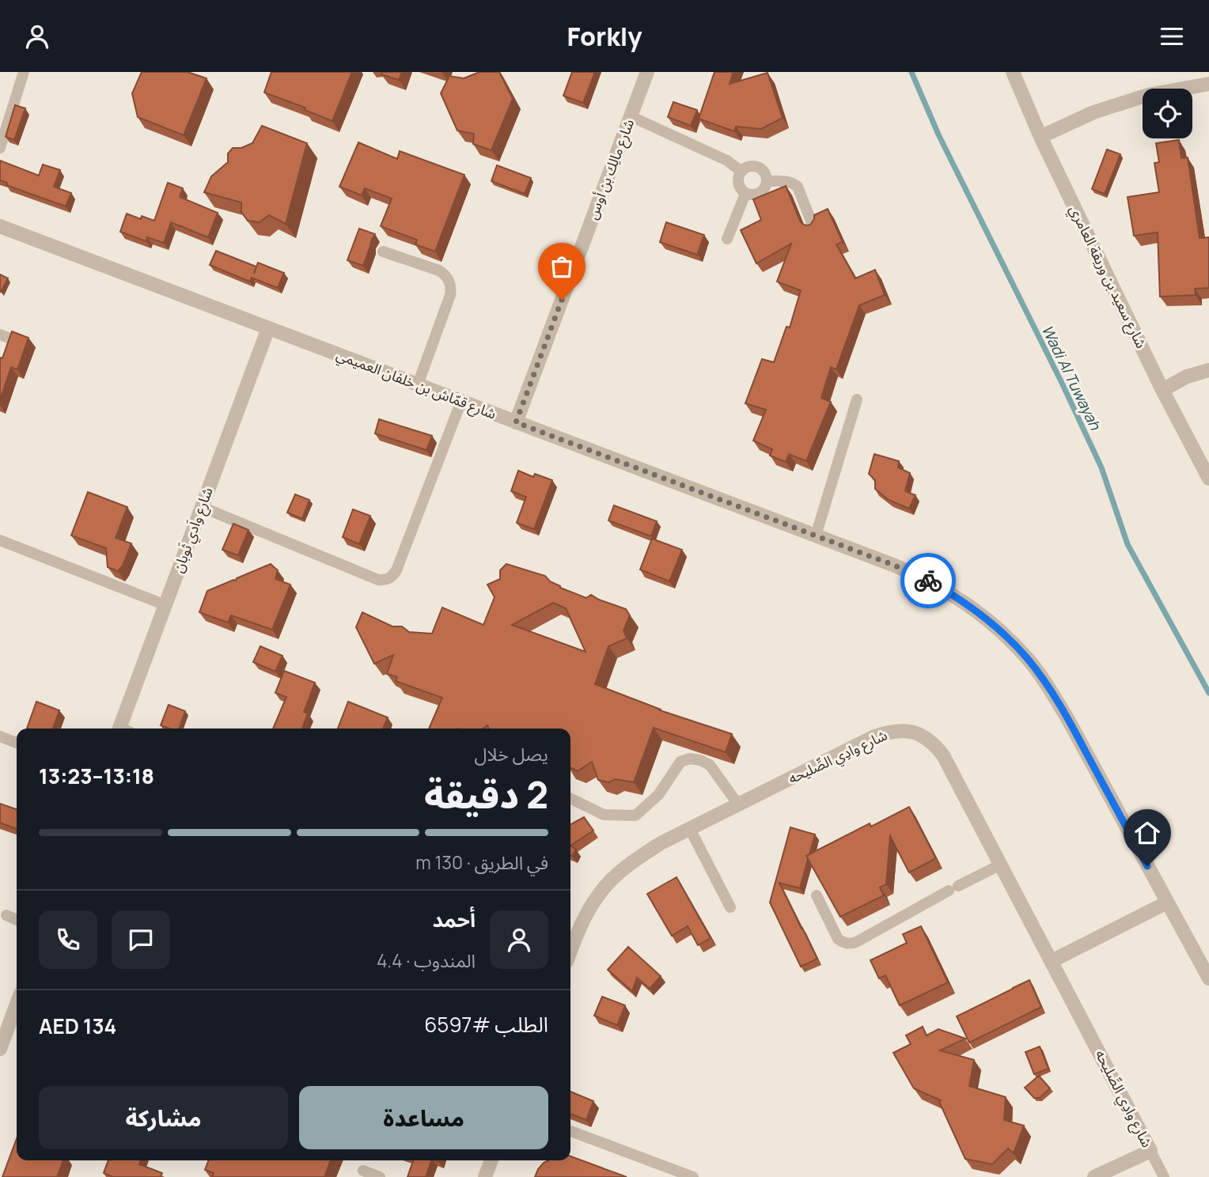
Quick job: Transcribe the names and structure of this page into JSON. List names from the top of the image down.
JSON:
{
  "streets": {
    "street": [
      "شارع مالِك بن أوس",
      "شارع سعيد بن وريقة العامري",
      "شارع قمّاش بن خلفان العميمي",
      "شارع واَدي ثَوبان",
      "شارع وادِي الصِّليحه"
    ]
  },
  "crossings": [
    ["شارع مالِك بن أوس", "شارع قمّاش بن خلفان العميمي"],
    ["شارع قمّاش بن خلفان العميمي", "شارع واَدي ثَوبان"]
  ],
  "water": ["Wadi Al Tuwayah"],
  "page": {
    "header": "Forkly",
    "heading": ["2 دقيقة", "يصل خلال", "13:18–13:23"],
    "panel": [
      "أحمد",
      "المندوب · 4.4",
      "الطلب #6597",
      "AED 134"
    ],
    "bar": "في الطريق · 130 m",
    "buttons": ["مساعدة", "مشاركة"]
  }
}
